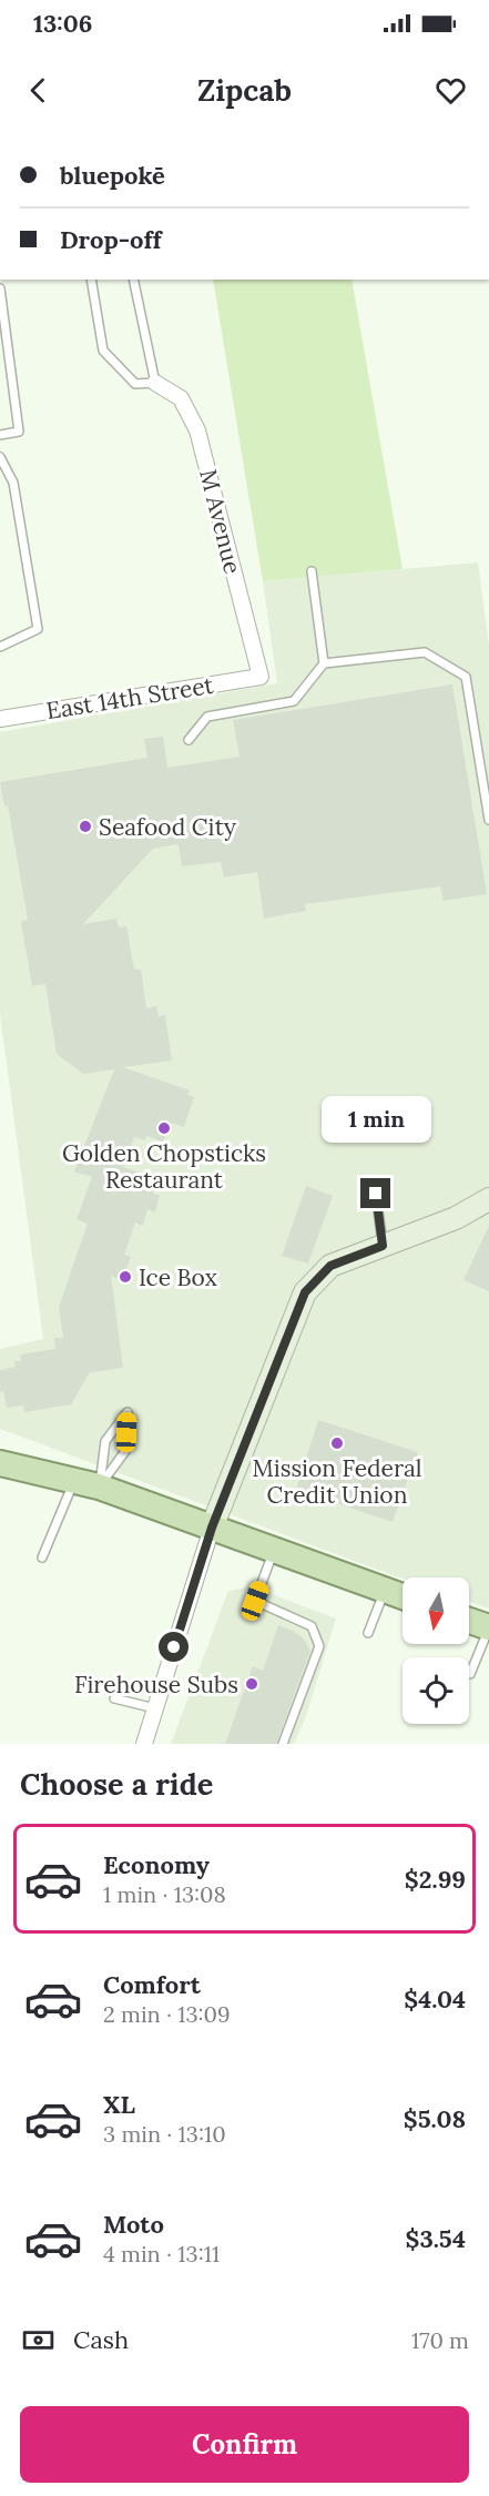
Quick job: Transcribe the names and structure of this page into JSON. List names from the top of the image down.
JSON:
{
  "streets": {
    "street": ["M Avenue", "East 14th Street"]
  },
  "crossings": [
    ["M Avenue", "East 14th Street"]
  ],
  "places": [
    "Seafood City",
    "Golden Chopsticks Restaurant",
    "Ice Box",
    "Mission Federal Credit Union",
    "Firehouse Subs"
  ],
  "north": "bottom",
  "page": {
    "status": "13:06",
    "header": "Zipcab",
    "banner": ["bluepokē", "Drop-off"],
    "bubble": "1 min",
    "heading": "Choose a ride",
    "list": [
      {
        "name": "Economy",
        "note": "1 min · 13:08",
        "value": "$2.99"
      },
      {
        "name": "Comfort",
        "note": "2 min · 13:09",
        "value": "$4.04"
      },
      {
        "name": "XL",
        "note": "3 min · 13:10",
        "value": "$5.08"
      },
      {
        "name": "Moto",
        "note": "4 min · 13:11",
        "value": "$3.54"
      }
    ],
    "pay": ["Cash", "170 m"],
    "buttons": "Confirm"
  }
}
